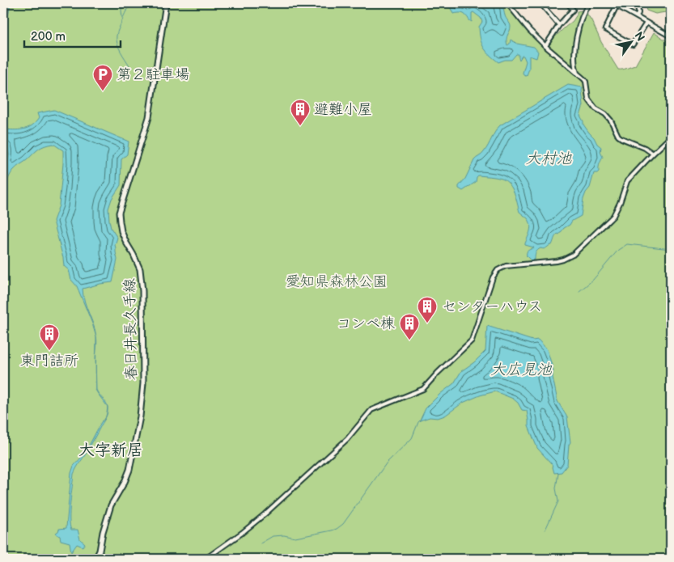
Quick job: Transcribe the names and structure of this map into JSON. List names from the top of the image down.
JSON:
{
  "streets": {
    "main road": ["春日井長久手線"]
  },
  "districts": ["大字新居"],
  "water": ["大村池", "大広見池"],
  "parks": ["愛知県森林公園"],
  "places": {
    "parking": ["第２駐車場"],
    "building": [
      "避難小屋",
      "センターハウス",
      "コンペ棟",
      "東門詰所"
    ]
  },
  "scale_bar": "200 m",
  "north": "top right"
}
